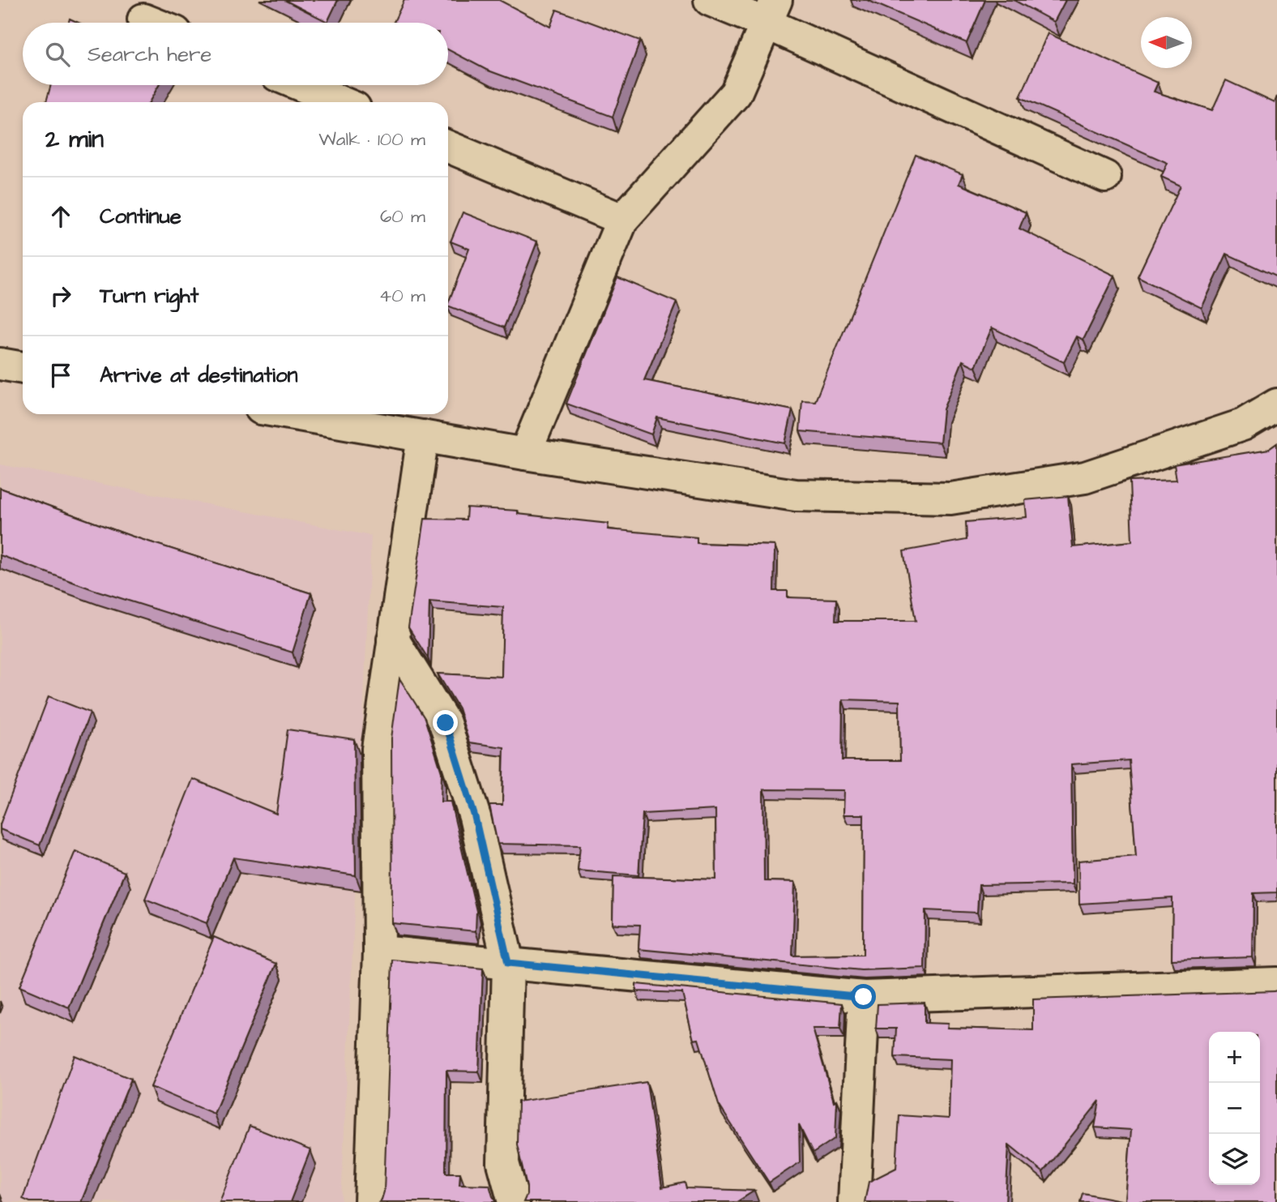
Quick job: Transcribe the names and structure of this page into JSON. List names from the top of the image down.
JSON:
{
  "north": "left",
  "page": {
    "search": "Search here",
    "heading": ["2 min", "Walk · 100 m"],
    "list": [
      ["Continue", "60 m"],
      ["Turn right", "40 m"],
      "Arrive at destination"
    ],
    "map_buttons": ["+", "−"]
  }
}
